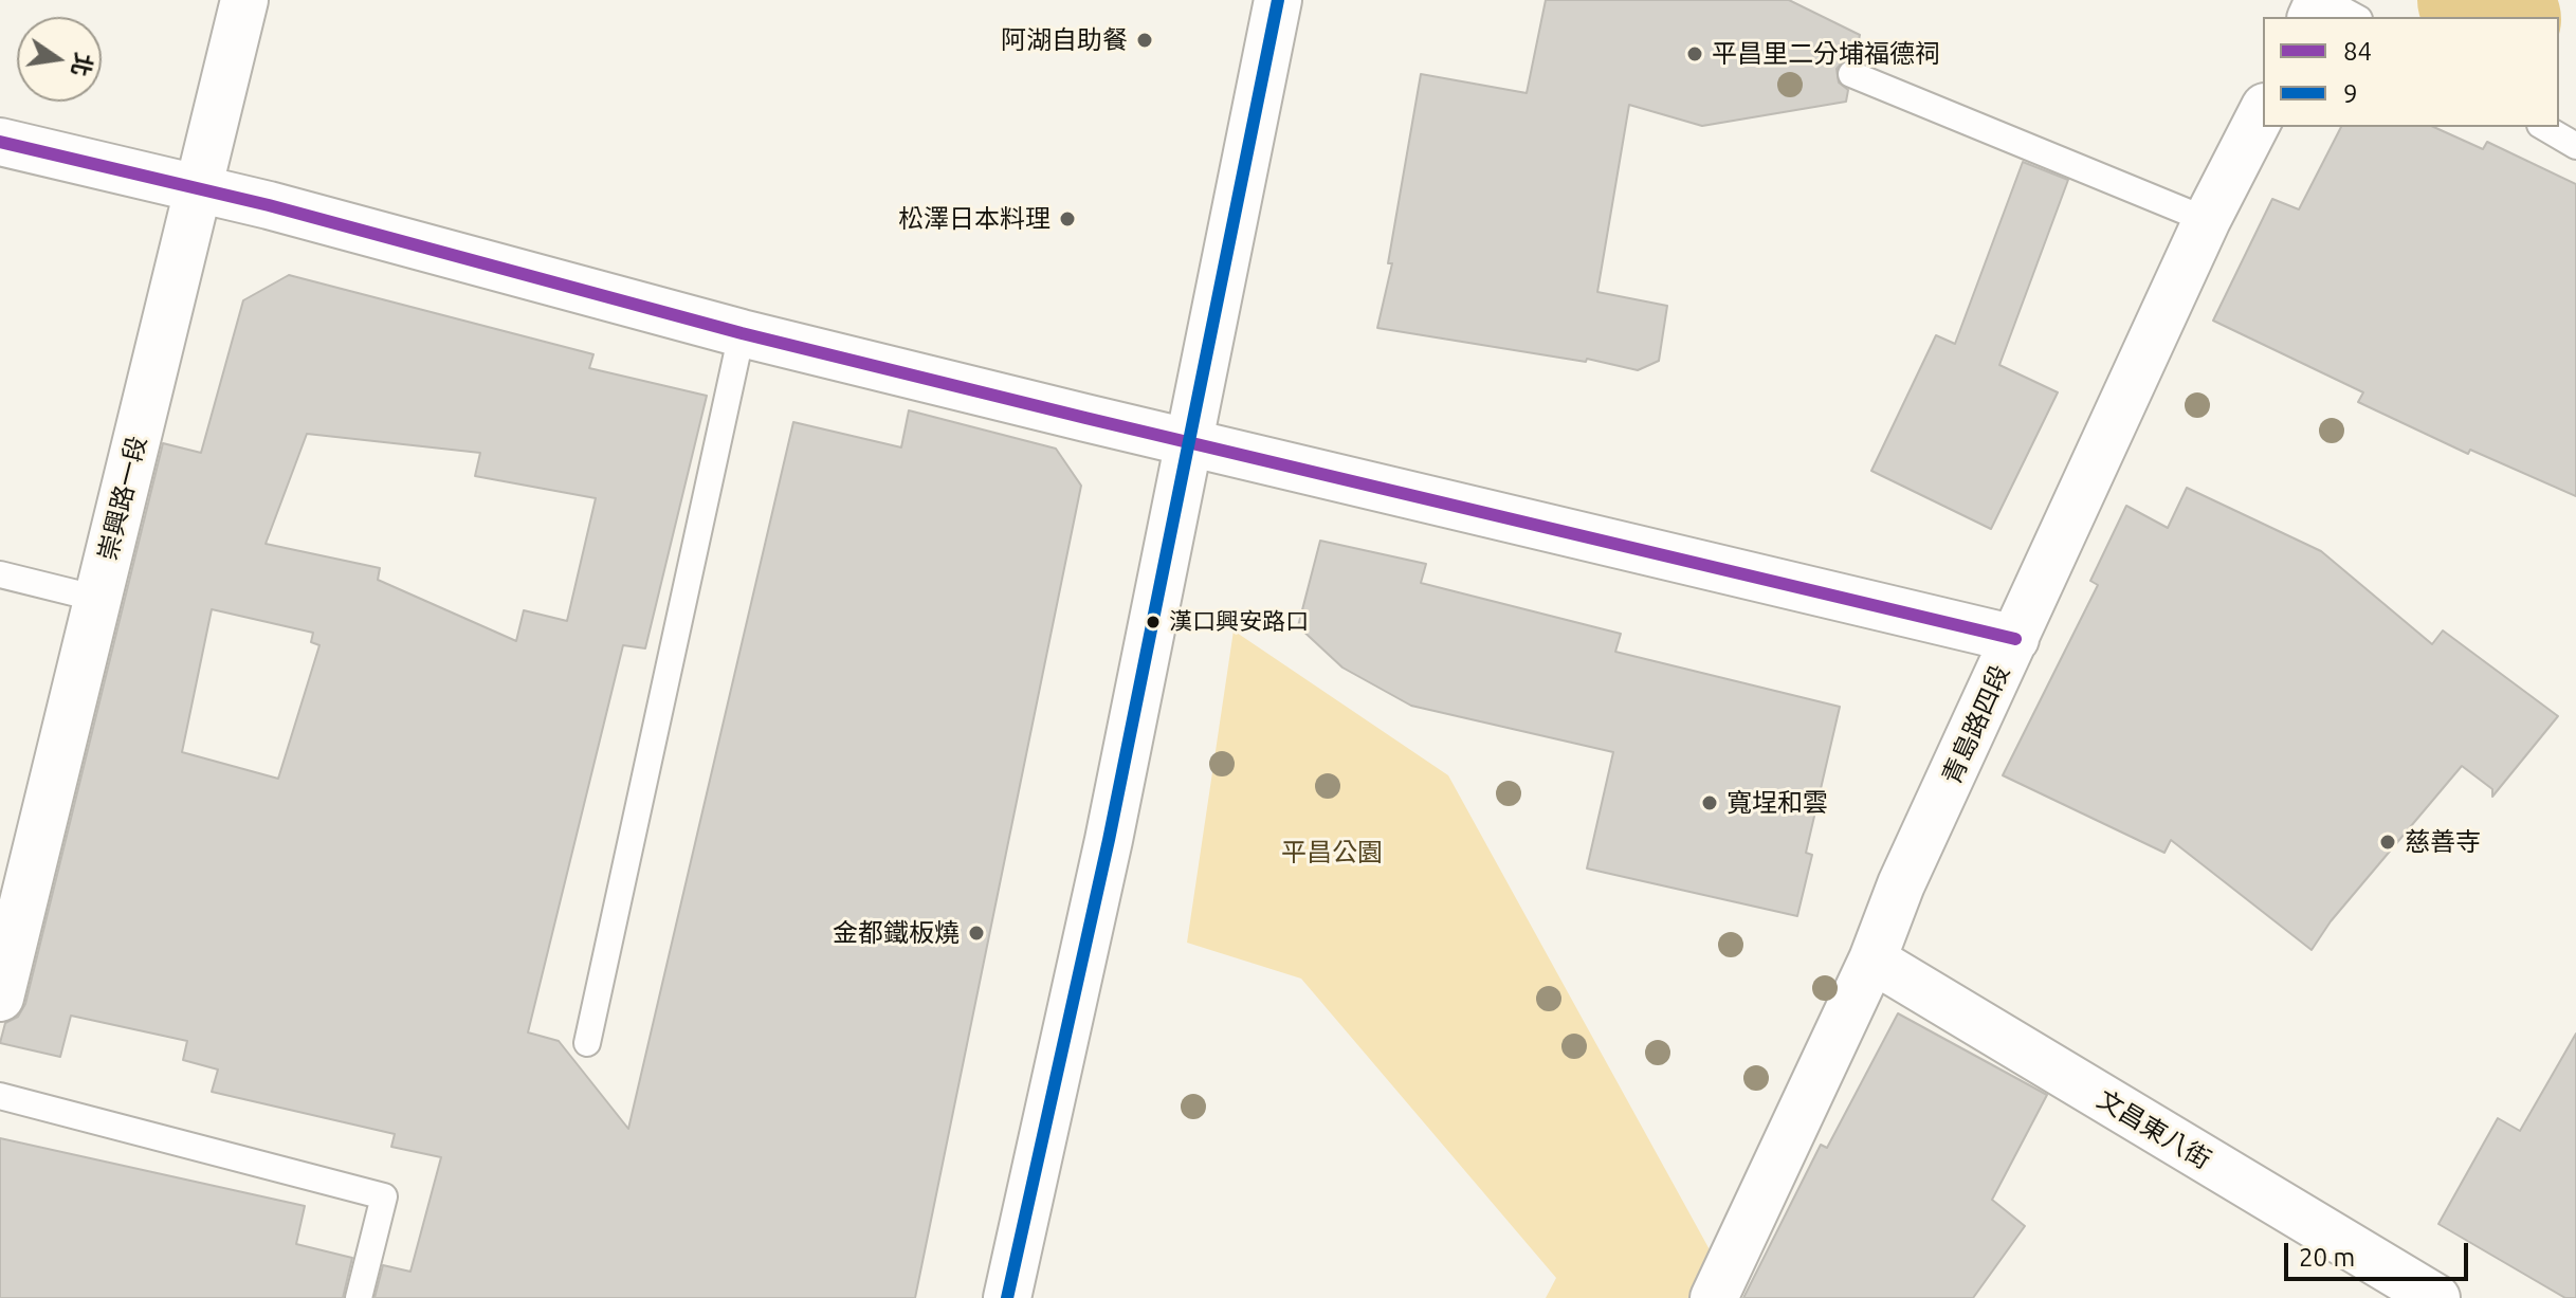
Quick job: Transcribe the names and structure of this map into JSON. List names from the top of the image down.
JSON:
{
  "streets": {
    "street": ["崇興路一段", "青島路四段", "文昌東八街"]
  },
  "crossings": [
    ["青島路四段", "文昌東八街"]
  ],
  "parks": ["平昌公園"],
  "places": [
    "阿湖自助餐",
    "平昌里二分埔福德祠",
    "松澤日本料理",
    "漢口興安路口",
    "寬埕和雲",
    "慈善寺",
    "金都鐵板燒"
  ],
  "lines": ["transit line 9", "transit line 84"],
  "legend": ["84", "9"],
  "scale_bar": "20 m",
  "north": "right"
}
